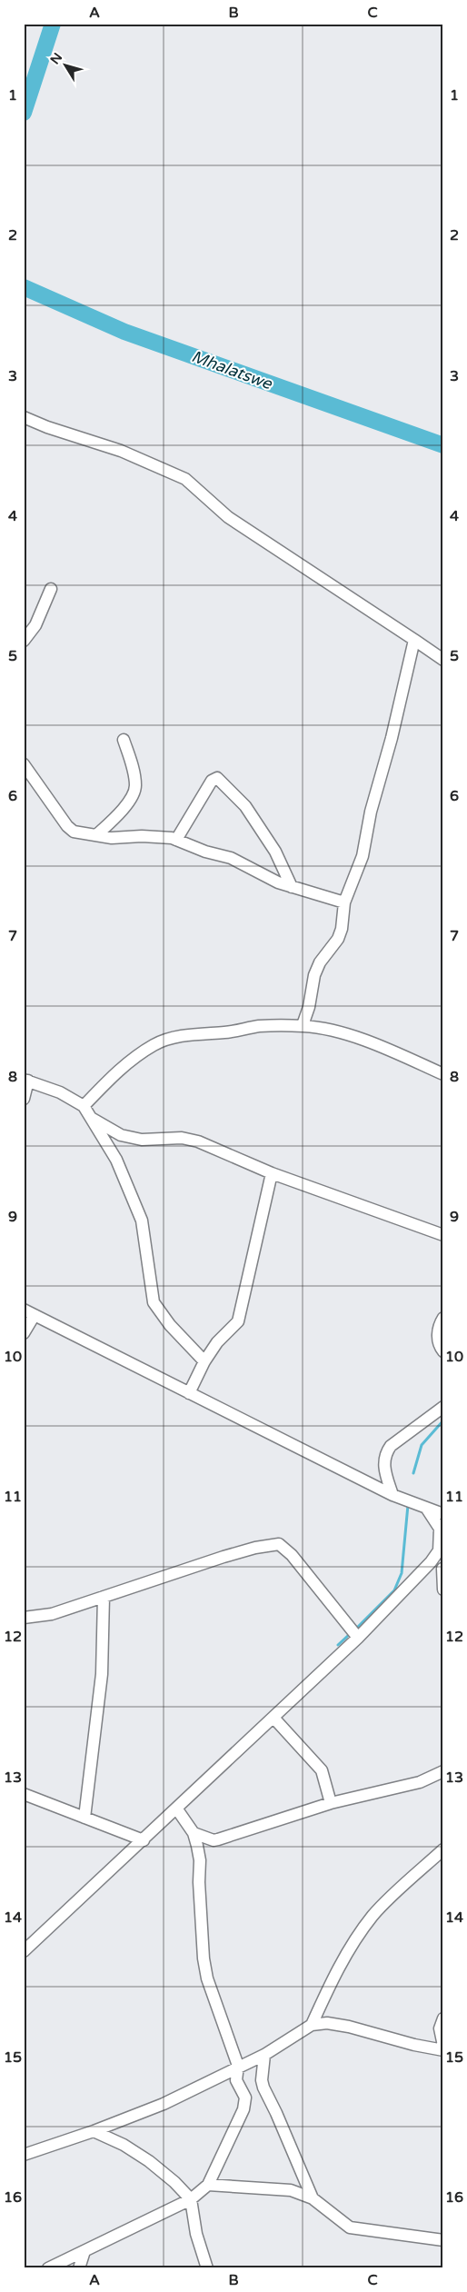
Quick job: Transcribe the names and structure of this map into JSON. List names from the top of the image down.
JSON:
{
  "water": ["Mhalatswe"],
  "north": "top left",
  "grid": {
    "columns": ["A", "B", "C"],
    "rows": [
      "1",
      "2",
      "3",
      "4",
      "5",
      "6",
      "7",
      "8",
      "9",
      "10",
      "11",
      "12",
      "13",
      "14",
      "15",
      "16"
    ]
  }
}
